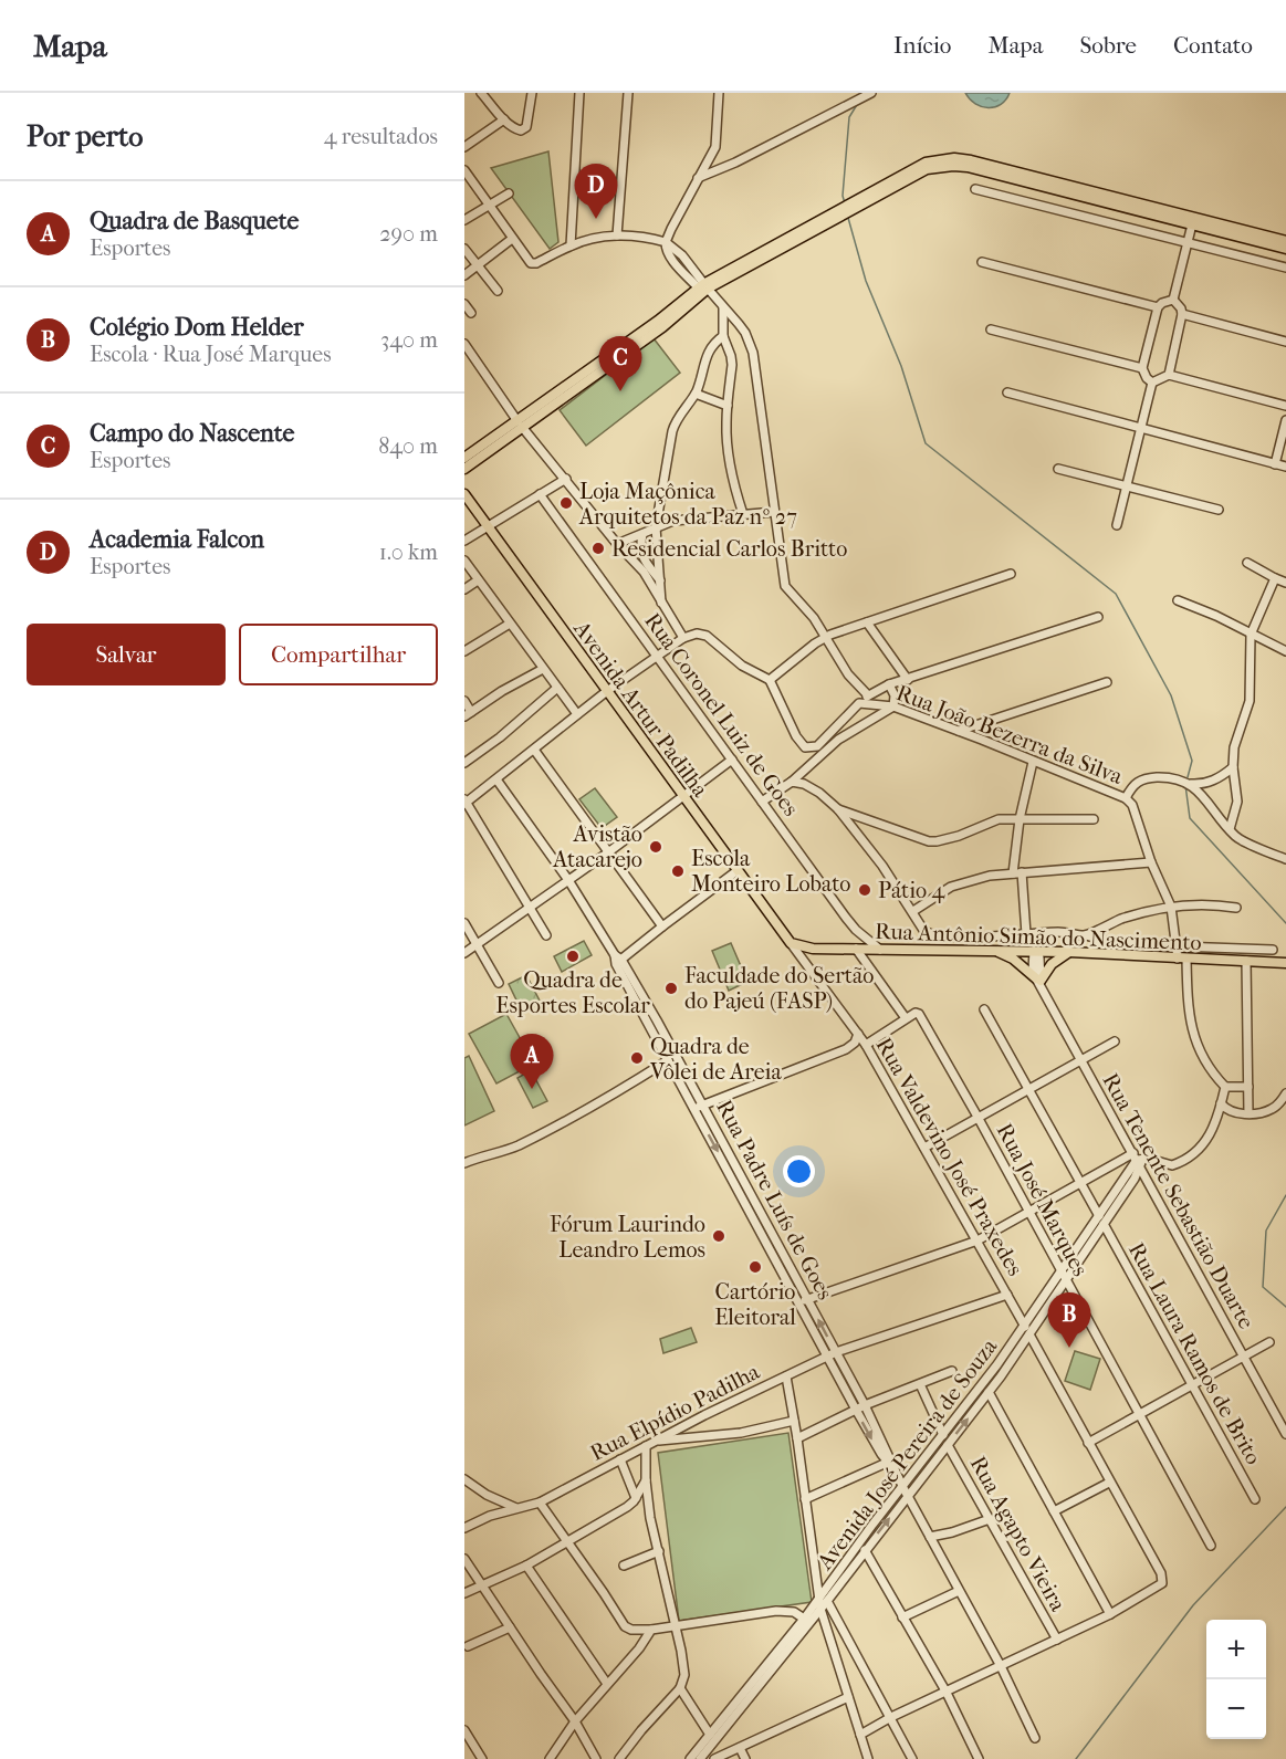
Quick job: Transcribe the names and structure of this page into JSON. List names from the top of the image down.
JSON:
{
  "streets": {
    "main road": ["Avenida Artur Padilha", "Rua Antônio Simão do Nascimento"],
    "street": [
      "Rua Coronel Luiz de Goes",
      "Rua João Bezerra da Silva",
      "Rua Valdevino José Praxedes",
      "Rua Padre Luís de Goes",
      "Rua José Marques",
      "Rua Tenente Sebastião Duarte",
      "Rua Laura Ramos de Brito",
      "Rua Elpídio Padilha",
      "Avenida José Pereira de Souza",
      "Rua Agapto Vieira"
    ]
  },
  "crossings": [
    ["Avenida Artur Padilha", "Rua Antônio Simão do Nascimento"],
    ["Avenida Artur Padilha", "Rua Valdevino José Praxedes"],
    ["Rua Coronel Luiz de Goes", "Rua Antônio Simão do Nascimento"],
    ["Rua Antônio Simão do Nascimento", "Rua Valdevino José Praxedes"],
    ["Rua Antônio Simão do Nascimento", "Rua Tenente Sebastião Duarte"],
    ["Rua Valdevino José Praxedes", "Rua Elpídio Padilha"],
    ["Rua Valdevino José Praxedes", "Avenida José Pereira de Souza"],
    ["Rua Padre Luís de Goes", "Rua Elpídio Padilha"],
    ["Rua José Marques", "Avenida José Pereira de Souza"],
    ["Rua Tenente Sebastião Duarte", "Avenida José Pereira de Souza"],
    ["Rua Laura Ramos de Brito", "Avenida José Pereira de Souza"],
    ["Avenida José Pereira de Souza", "Rua Agapto Vieira"]
  ],
  "places": [
    "Loja Maçônica Arquitetos da Paz nº 27",
    "Residencial Carlos Britto",
    "Avistão Atacarejo",
    "Escola Monteiro Lobato",
    "Pátio 4",
    "Quadra de Esportes Escolar",
    "Faculdade do Sertão do Pajeú (FASP)",
    "Quadra de Vôlei de Areia",
    "Fórum Laurindo Leandro Lemos",
    "Cartório Eleitoral"
  ],
  "page": {
    "header": "Mapa",
    "nav": [
      "Início",
      "Mapa",
      "Sobre",
      "Contato"
    ],
    "heading": ["Por perto", "4 resultados"],
    "pins": [
      "D",
      "C",
      "A",
      "B"
    ],
    "list": [
      {
        "mark": "A",
        "name": "Quadra de Basquete",
        "note": "Esportes",
        "value": "290 m"
      },
      {
        "mark": "B",
        "name": "Colégio Dom Helder",
        "note": "Escola · Rua José Marques",
        "value": "340 m"
      },
      {
        "mark": "C",
        "name": "Campo do Nascente",
        "note": "Esportes",
        "value": "840 m"
      },
      {
        "mark": "D",
        "name": "Academia Falcon",
        "note": "Esportes",
        "value": "1.0 km"
      }
    ],
    "buttons": ["Salvar", "Compartilhar"],
    "map_buttons": ["+", "−"]
  }
}
